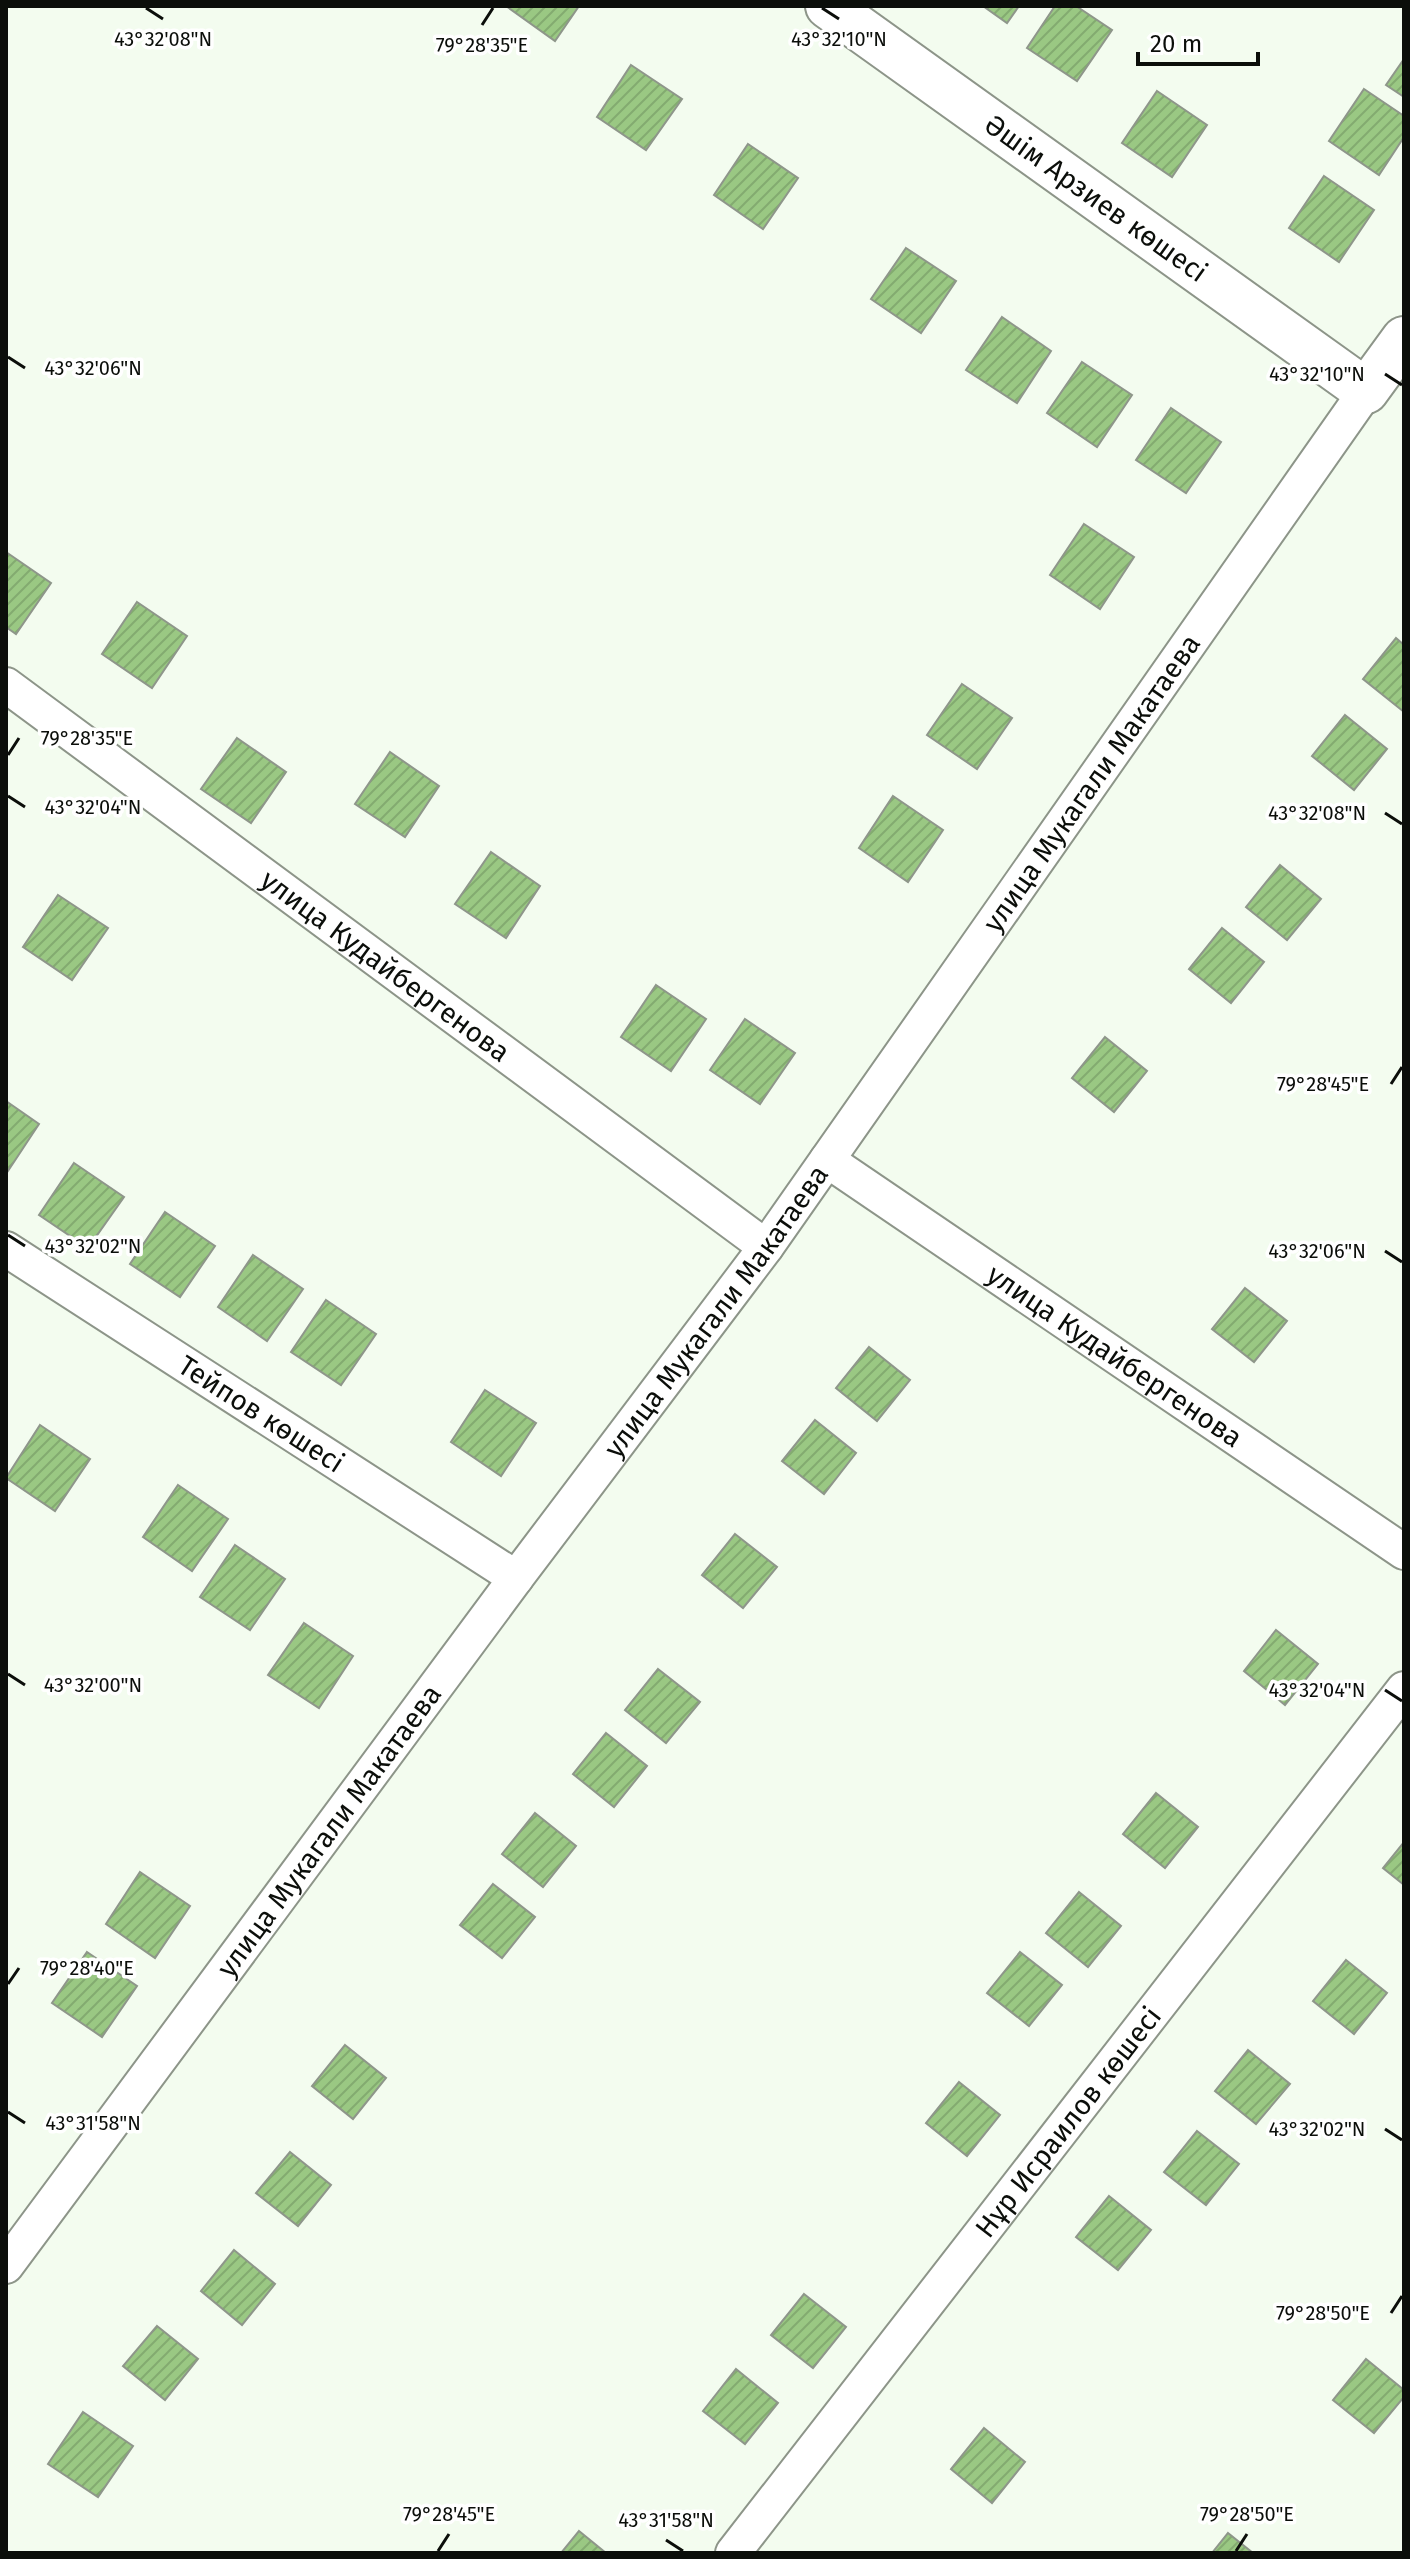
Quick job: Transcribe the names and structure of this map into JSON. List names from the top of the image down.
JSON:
{
  "streets": {
    "street": [
      "Әшім Арзиев көшесі",
      "улица Мукагали Макатаева",
      "улица Кудайбергенова",
      "Тейпов көшесі",
      "Нұр Исраилов көшесі"
    ]
  },
  "crossings": [
    ["Әшім Арзиев көшесі", "улица Мукагали Макатаева"],
    ["улица Мукагали Макатаева", "улица Кудайбергенова"],
    ["улица Мукагали Макатаева", "Тейпов көшесі"]
  ],
  "scale_bar": "20 m",
  "coordinates": [
    "43°32'08\"N",
    "43°32'10\"N",
    "79°28'35\"E",
    "43°32'06\"N",
    "43°32'04\"N",
    "79°28'45\"E",
    "43°32'02\"N",
    "43°32'00\"N",
    "79°28'40\"E",
    "43°31'58\"N",
    "79°28'50\"E"
  ]
}
